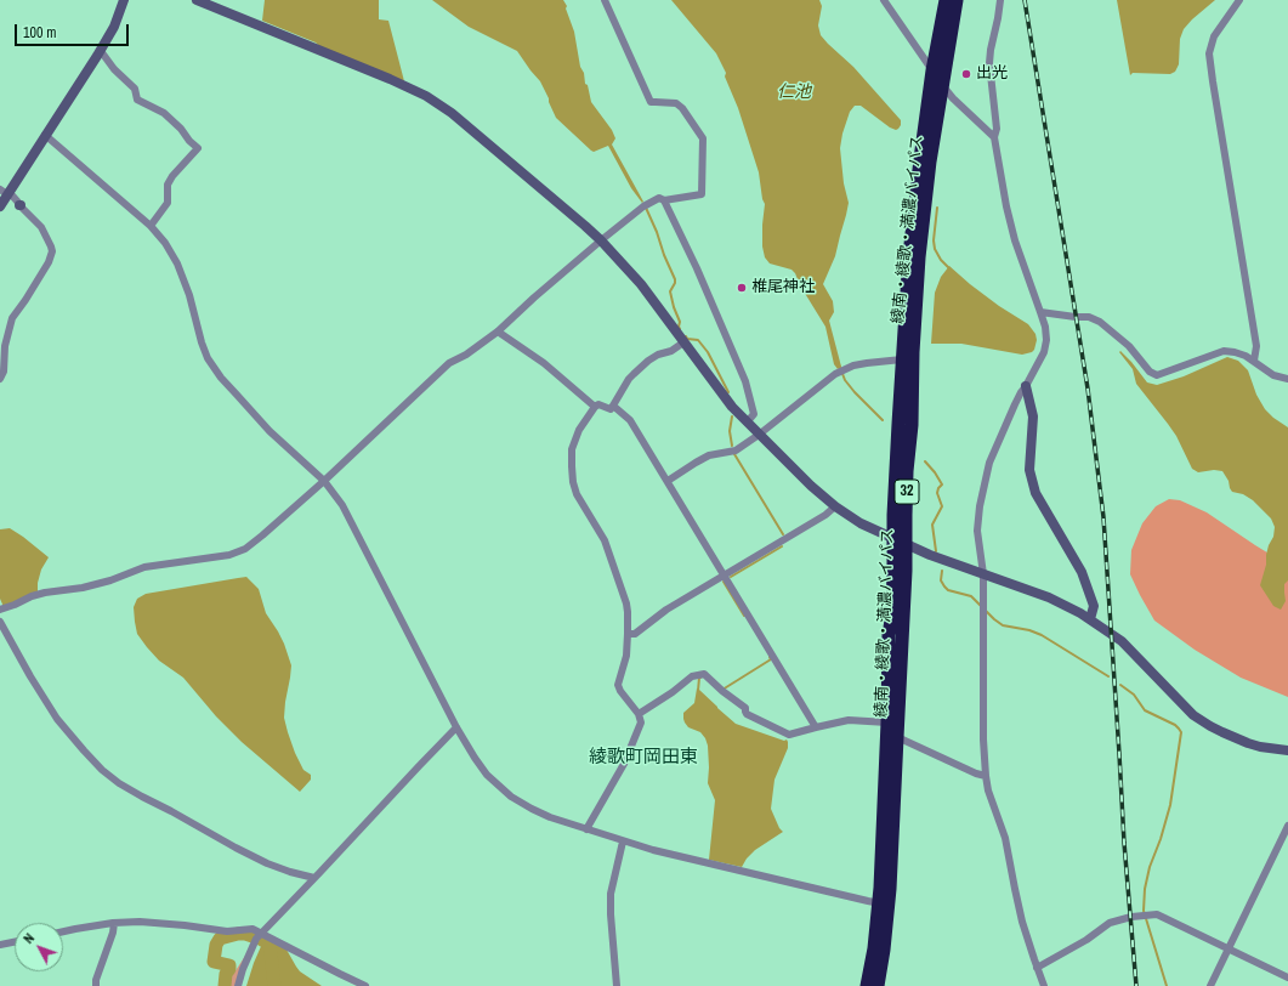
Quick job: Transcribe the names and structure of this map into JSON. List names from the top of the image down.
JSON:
{
  "streets": {
    "highway": ["綾南・綾歌・満濃バイパス", "32"]
  },
  "districts": ["綾歌町岡田東"],
  "water": ["仁池"],
  "places": ["出光", "椎尾神社"],
  "scale_bar": "100 m",
  "north": "top left"
}
